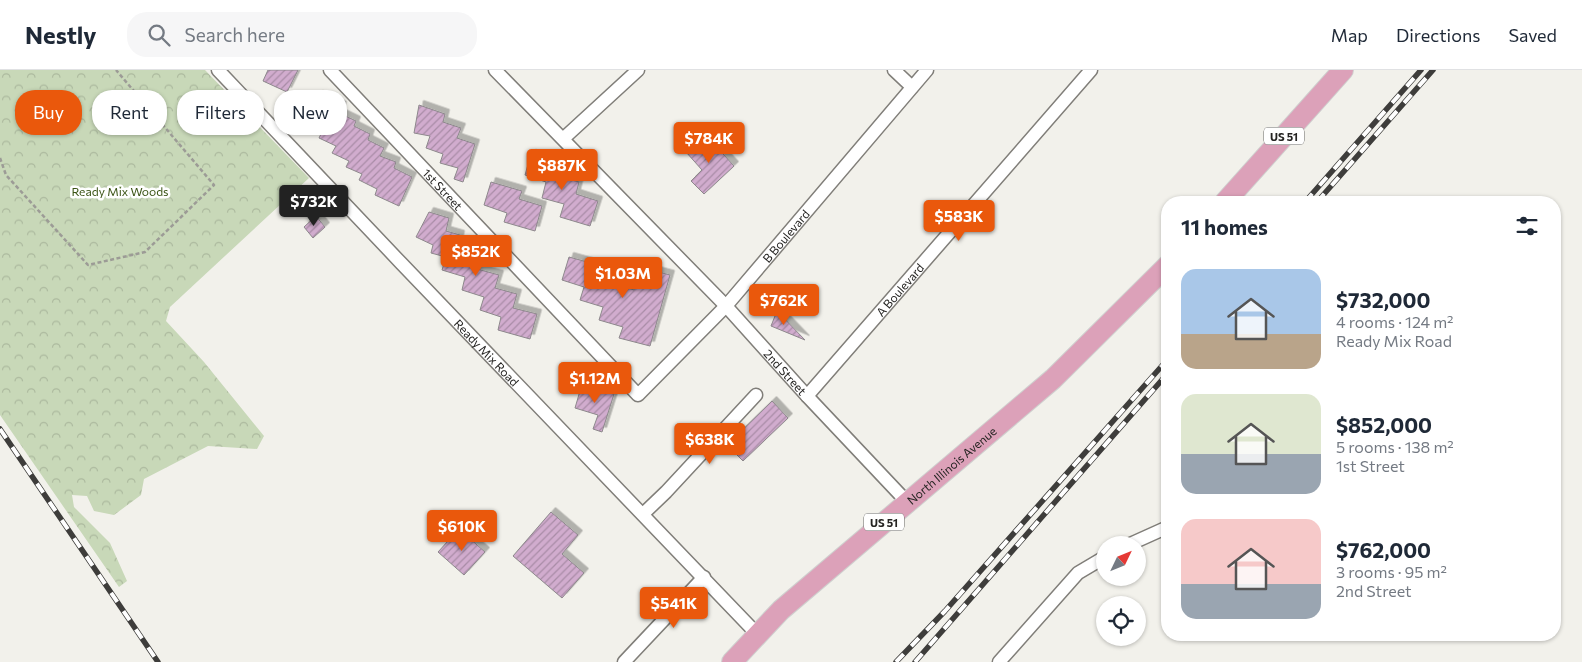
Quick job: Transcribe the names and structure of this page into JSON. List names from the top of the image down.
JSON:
{
  "streets": {
    "main road": ["US 51", "North Illinois Avenue"],
    "street": [
      "1st Street",
      "B Boulevard",
      "A Boulevard",
      "Ready Mix Road",
      "2nd Street"
    ]
  },
  "crossings": [
    ["1st Street", "B Boulevard"],
    ["B Boulevard", "2nd Street"],
    ["A Boulevard", "2nd Street"],
    ["Ready Mix Road", "North Illinois Avenue"],
    ["2nd Street", "North Illinois Avenue"]
  ],
  "parks": ["Ready Mix Woods"],
  "north": "top right",
  "page": {
    "header": "Nestly",
    "search": "Search here",
    "nav": ["Map", "Directions", "Saved"],
    "chip": [
      "Buy",
      "Rent",
      "Filters",
      "New"
    ],
    "price": [
      "$784K",
      "$887K",
      "$732K",
      "$583K",
      "$852K",
      "$1.03M",
      "$762K",
      "$1.12M",
      "$638K",
      "$610K",
      "$541K"
    ],
    "heading": "11 homes",
    "list": [
      {
        "name": "$732,000",
        "note": "4 rooms · 124 m² · Ready Mix Road"
      },
      {
        "name": "$852,000",
        "note": "5 rooms · 138 m² · 1st Street"
      },
      {
        "name": "$762,000",
        "note": "3 rooms · 95 m² · 2nd Street"
      }
    ]
  }
}
